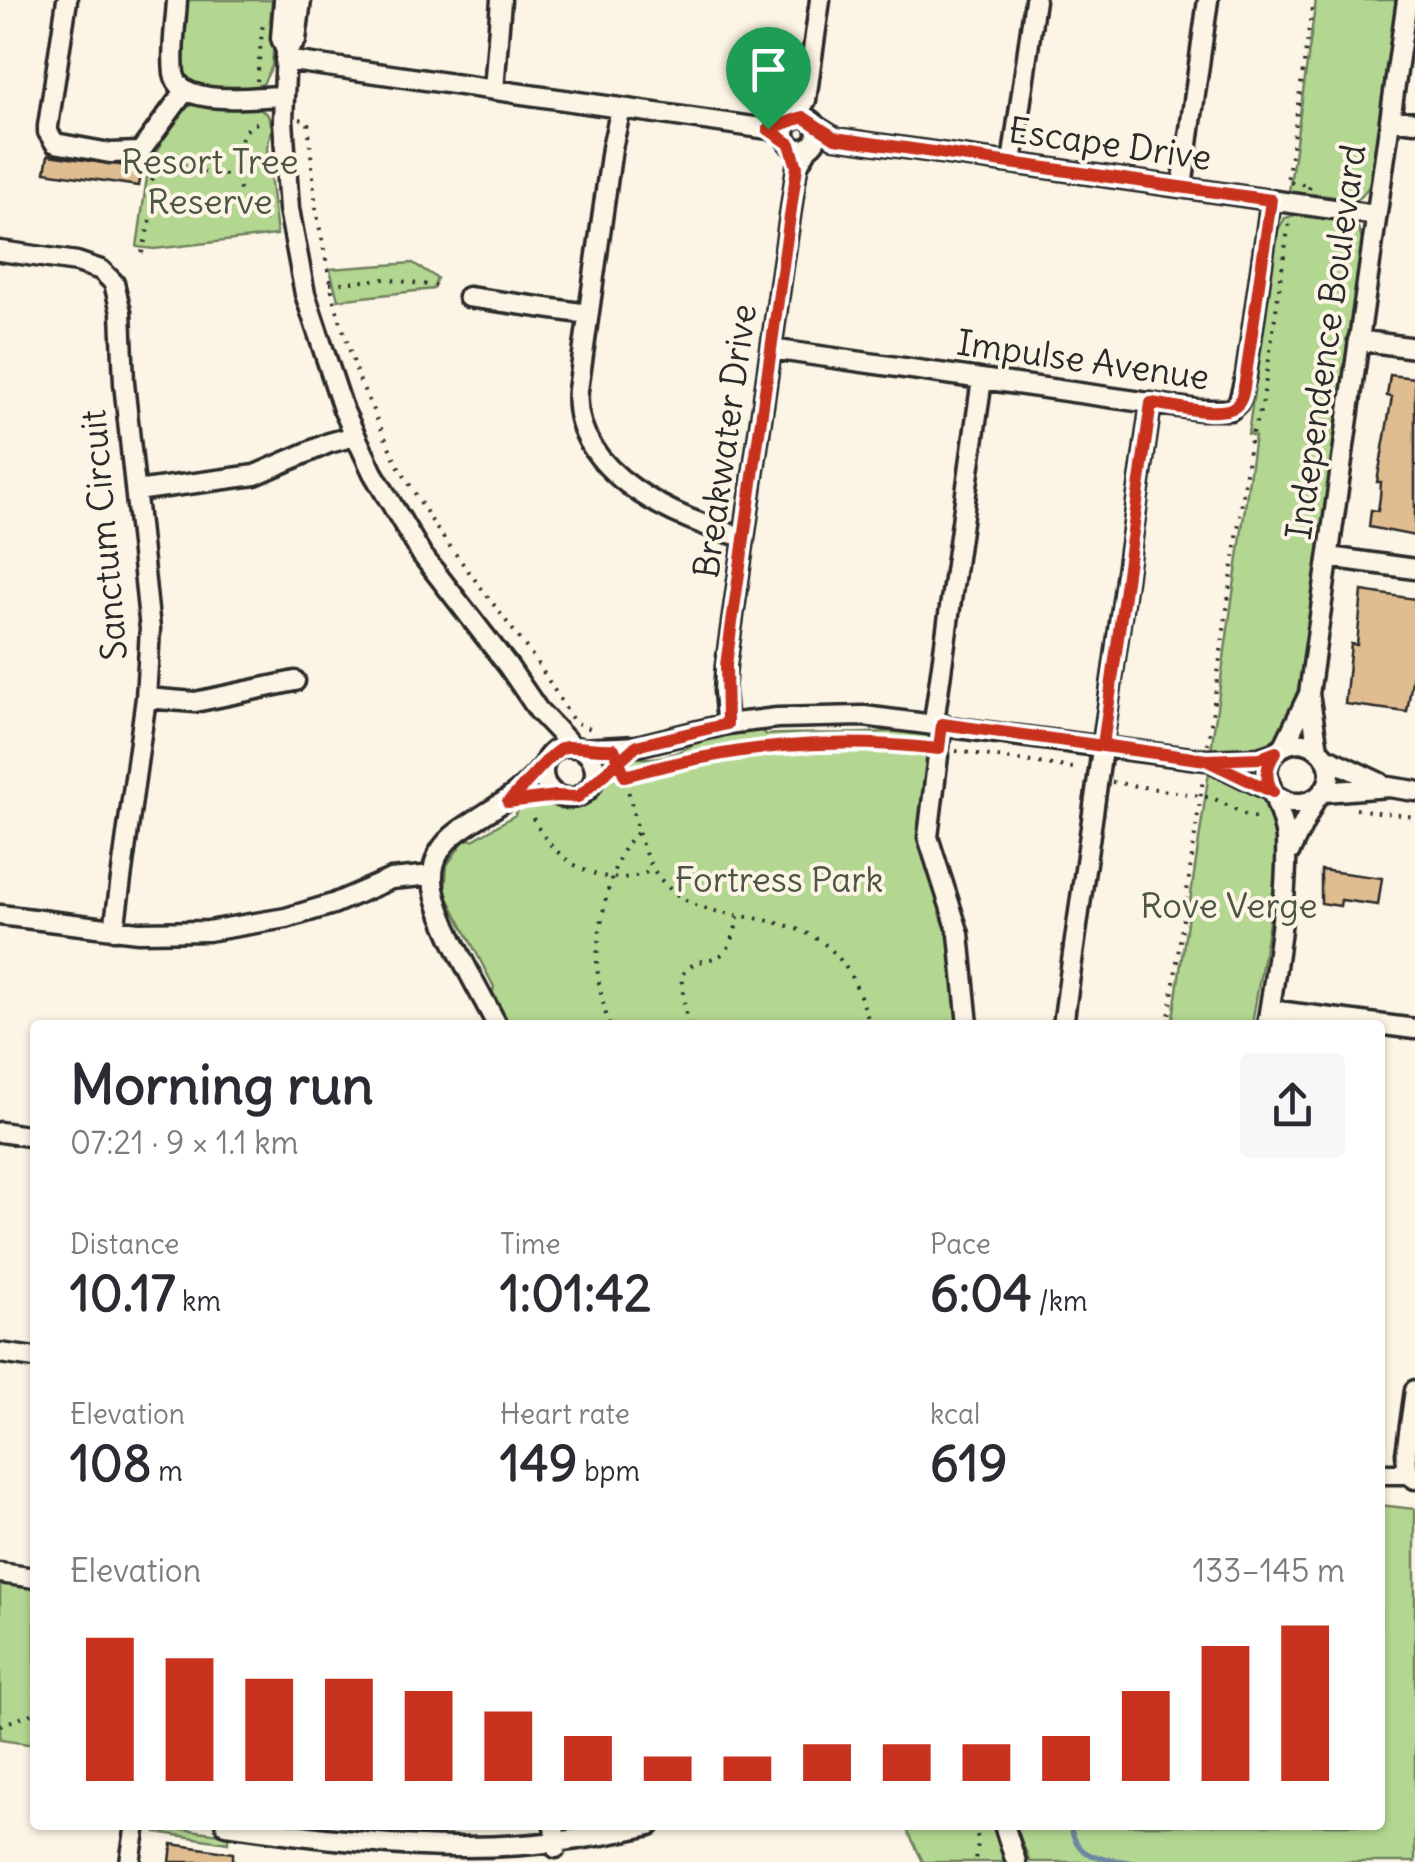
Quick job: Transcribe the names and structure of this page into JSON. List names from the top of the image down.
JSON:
{
  "streets": {
    "street": [
      "Escape Drive",
      "Independence Boulevard",
      "Impulse Avenue",
      "Breakwater Drive",
      "Sanctum Circuit"
    ]
  },
  "crossings": [
    ["Escape Drive", "Independence Boulevard"],
    ["Escape Drive", "Impulse Avenue"],
    ["Escape Drive", "Breakwater Drive"],
    ["Impulse Avenue", "Breakwater Drive"]
  ],
  "parks": ["Resort Tree Reserve", "Fortress Park", "Rove Verge"],
  "page": {
    "heading": ["Morning run", "07:21 · 9 × 1.1 km"],
    "stats": [
      ["Distance", "10.17 km"],
      ["Time", "1:01:42"],
      ["Pace", "6:04 /km"],
      ["Elevation", "108 m"],
      ["Heart rate", "149 bpm"],
      ["kcal", "619"]
    ],
    "chart": ["Elevation", "133–145 m"]
  }
}
